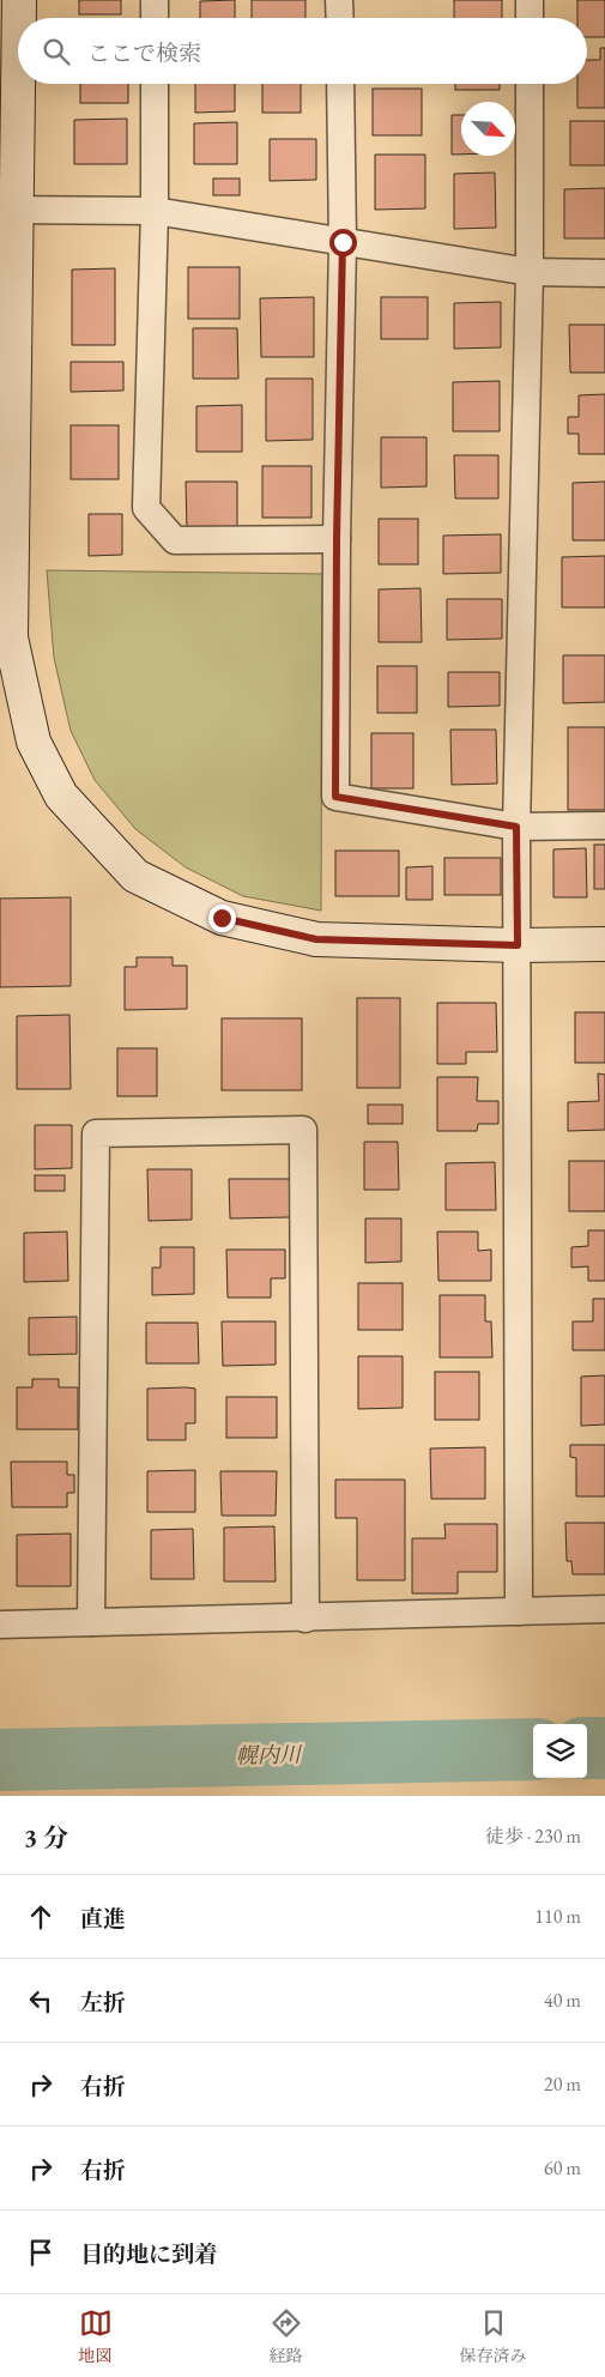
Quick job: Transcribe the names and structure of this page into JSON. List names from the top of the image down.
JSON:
{
  "water": ["幌内川"],
  "north": "bottom right",
  "page": {
    "search": "ここで検索",
    "heading": ["3 分", "徒歩 · 230 m"],
    "list": [
      ["直進", "110 m"],
      ["左折", "40 m"],
      ["右折", "20 m"],
      ["右折", "60 m"],
      "目的地に到着"
    ],
    "nav": ["地図", "経路", "保存済み"]
  }
}
